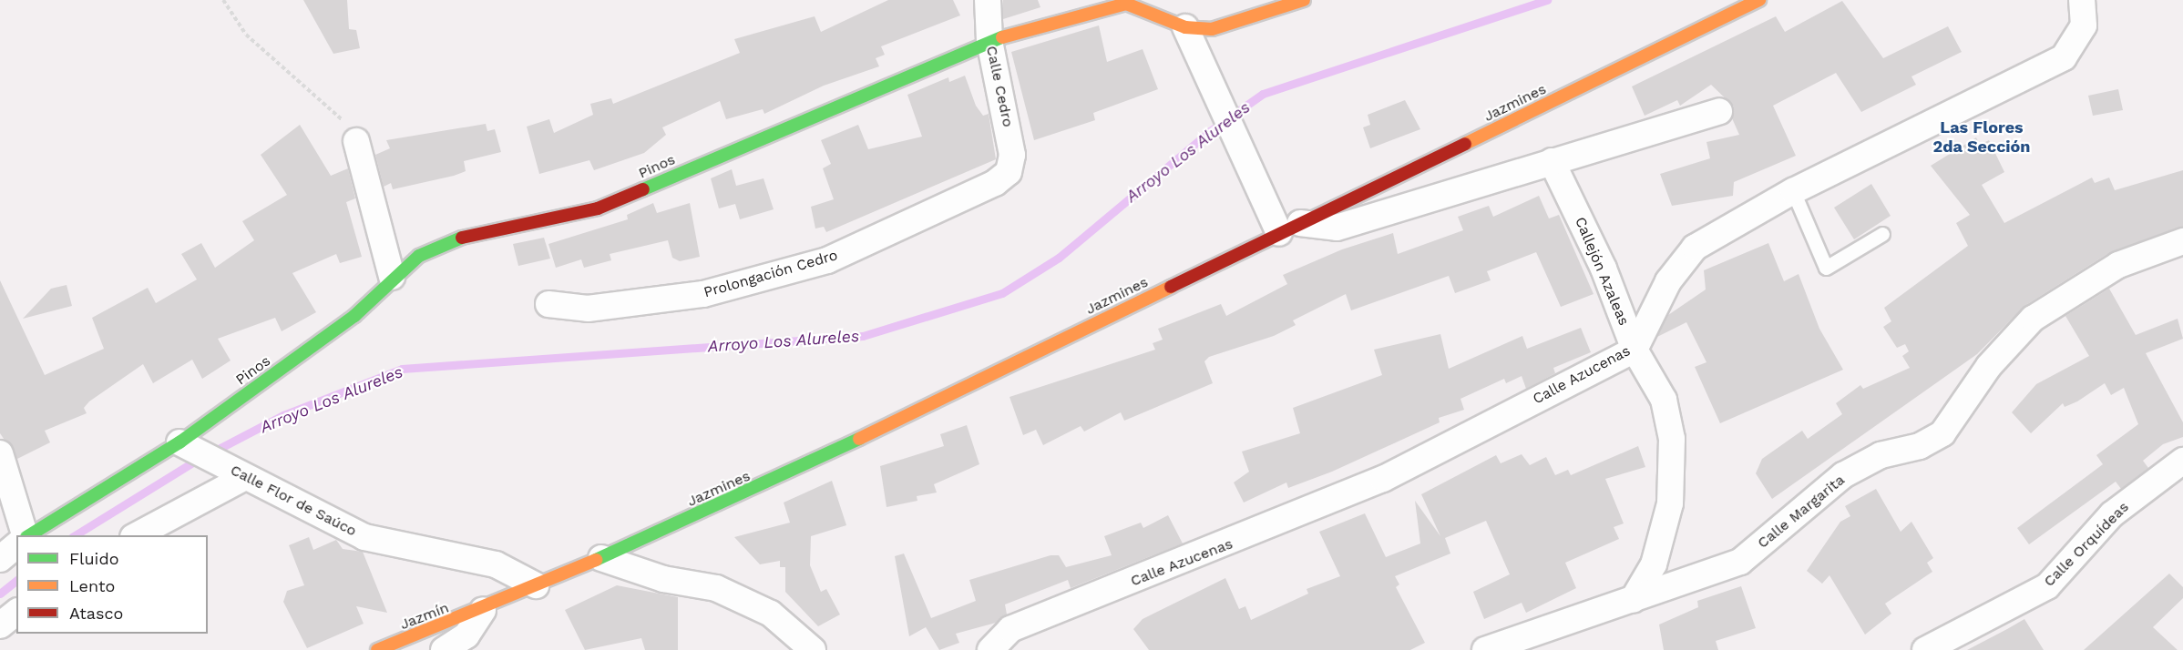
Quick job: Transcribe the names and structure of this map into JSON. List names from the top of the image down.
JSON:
{
  "streets": {
    "main road": ["Jazmines", "Pinos", "Jazmín"],
    "street": [
      "Calle Cedro",
      "Callejón Azaleas",
      "Prolongación Cedro",
      "Calle Azucenas",
      "Calle Flor de Saúco",
      "Calle Margarita",
      "Calle Orquídeas"
    ]
  },
  "crossings": [
    ["Calle Cedro", "Pinos"],
    ["Calle Cedro", "Prolongación Cedro"],
    ["Jazmines", "Calle Flor de Saúco"],
    ["Jazmines", "Jazmín"],
    ["Pinos", "Calle Flor de Saúco"],
    ["Callejón Azaleas", "Calle Azucenas"],
    ["Callejón Azaleas", "Calle Margarita"]
  ],
  "districts": ["Las Flores 2da Sección"],
  "water": ["Arroyo Los Alureles"],
  "legend": ["Fluido", "Lento", "Atasco"]
}
